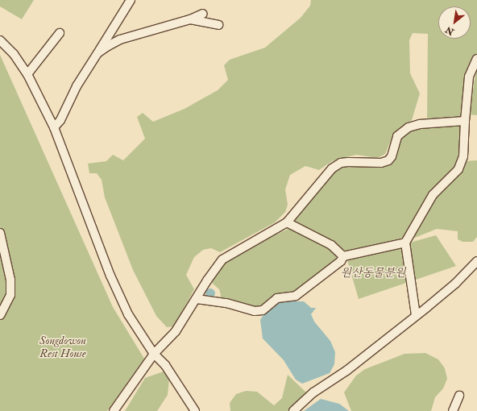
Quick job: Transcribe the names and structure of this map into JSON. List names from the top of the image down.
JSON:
{
  "parks": ["원산동물분원", "Songdowon Rest House"],
  "north": "bottom left"
}
